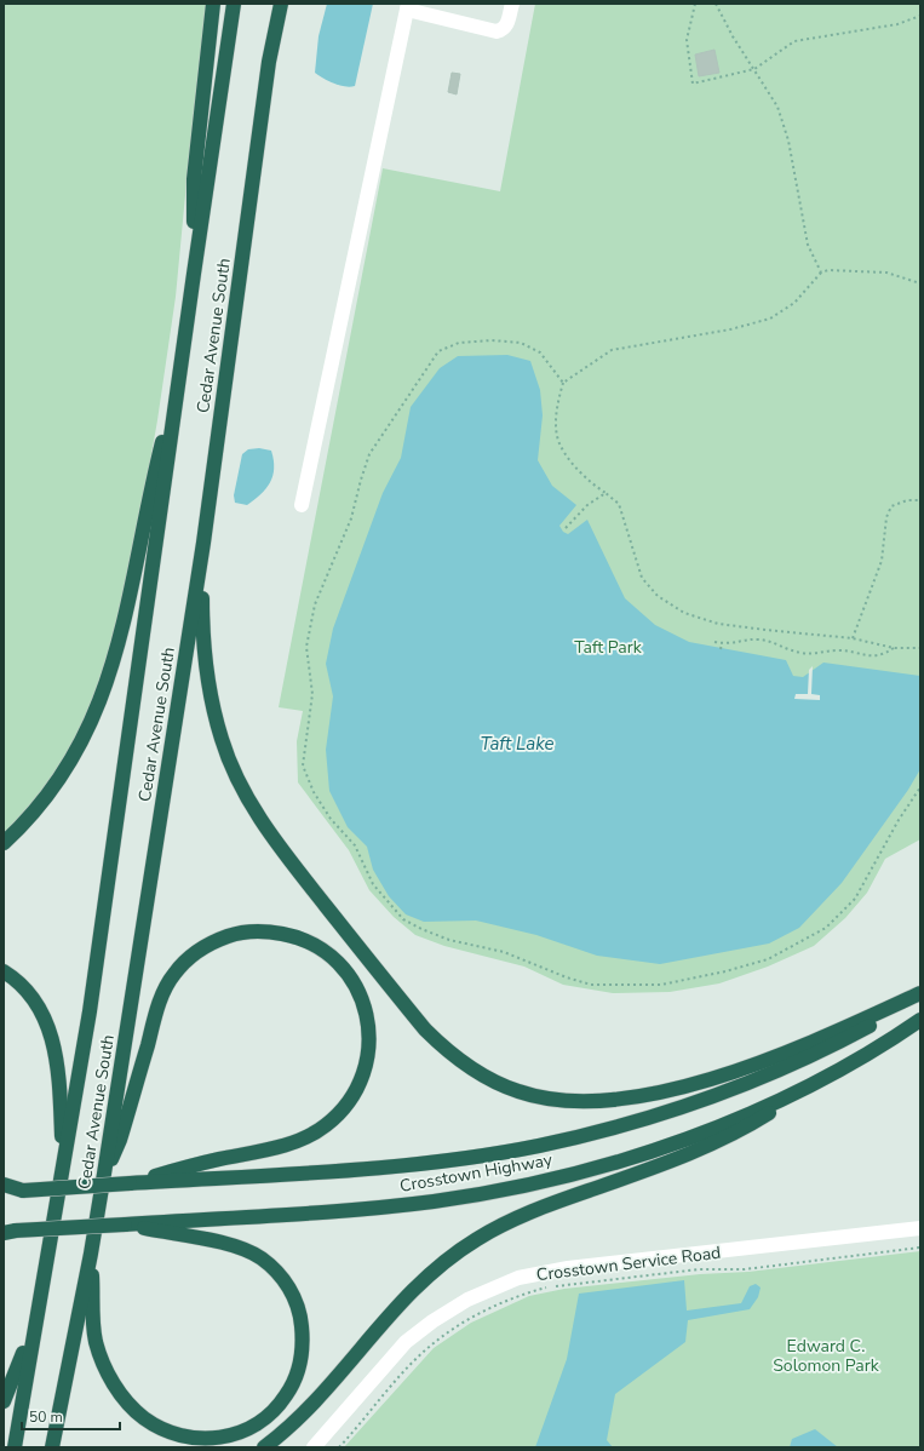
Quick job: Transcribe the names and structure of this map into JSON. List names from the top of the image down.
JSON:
{
  "streets": {
    "highway": ["Cedar Avenue South", "Crosstown Highway"],
    "street": ["Crosstown Service Road"]
  },
  "water": ["Taft Lake"],
  "parks": ["Taft Park", "Edward C. Solomon Park"],
  "scale_bar": "50 m"
}
